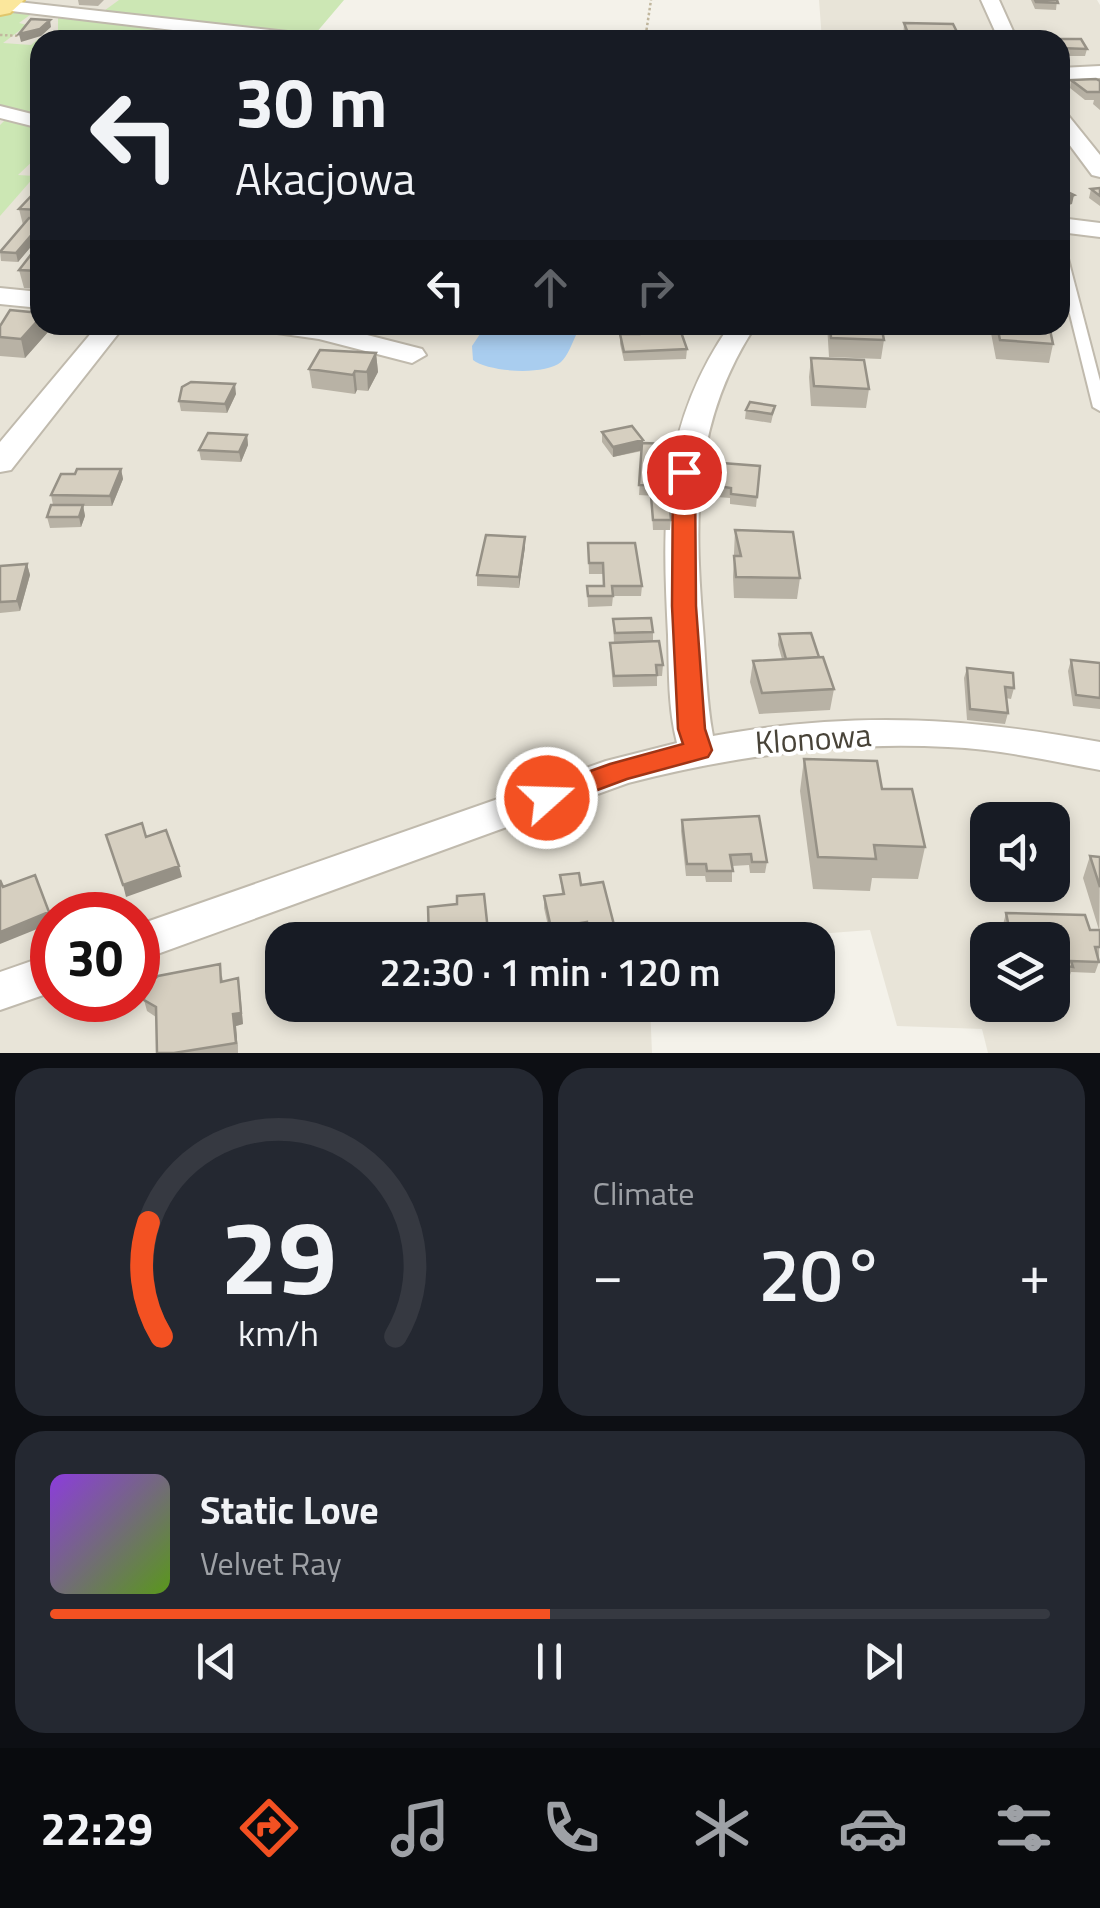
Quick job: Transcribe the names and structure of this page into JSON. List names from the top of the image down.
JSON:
{
  "streets": {
    "street": ["Klonowa"]
  },
  "page": {
    "turn": ["30 m", "Akacjowa"],
    "limit": "30",
    "trip": "22:30 · 1 min · 120 m",
    "tile": "Climate",
    "heat": ["−", "20°", "+"],
    "song": ["Static Love", "Velvet Ray"],
    "tabs": "22:29",
    "gauge": ["29", "km/h"]
  }
}
